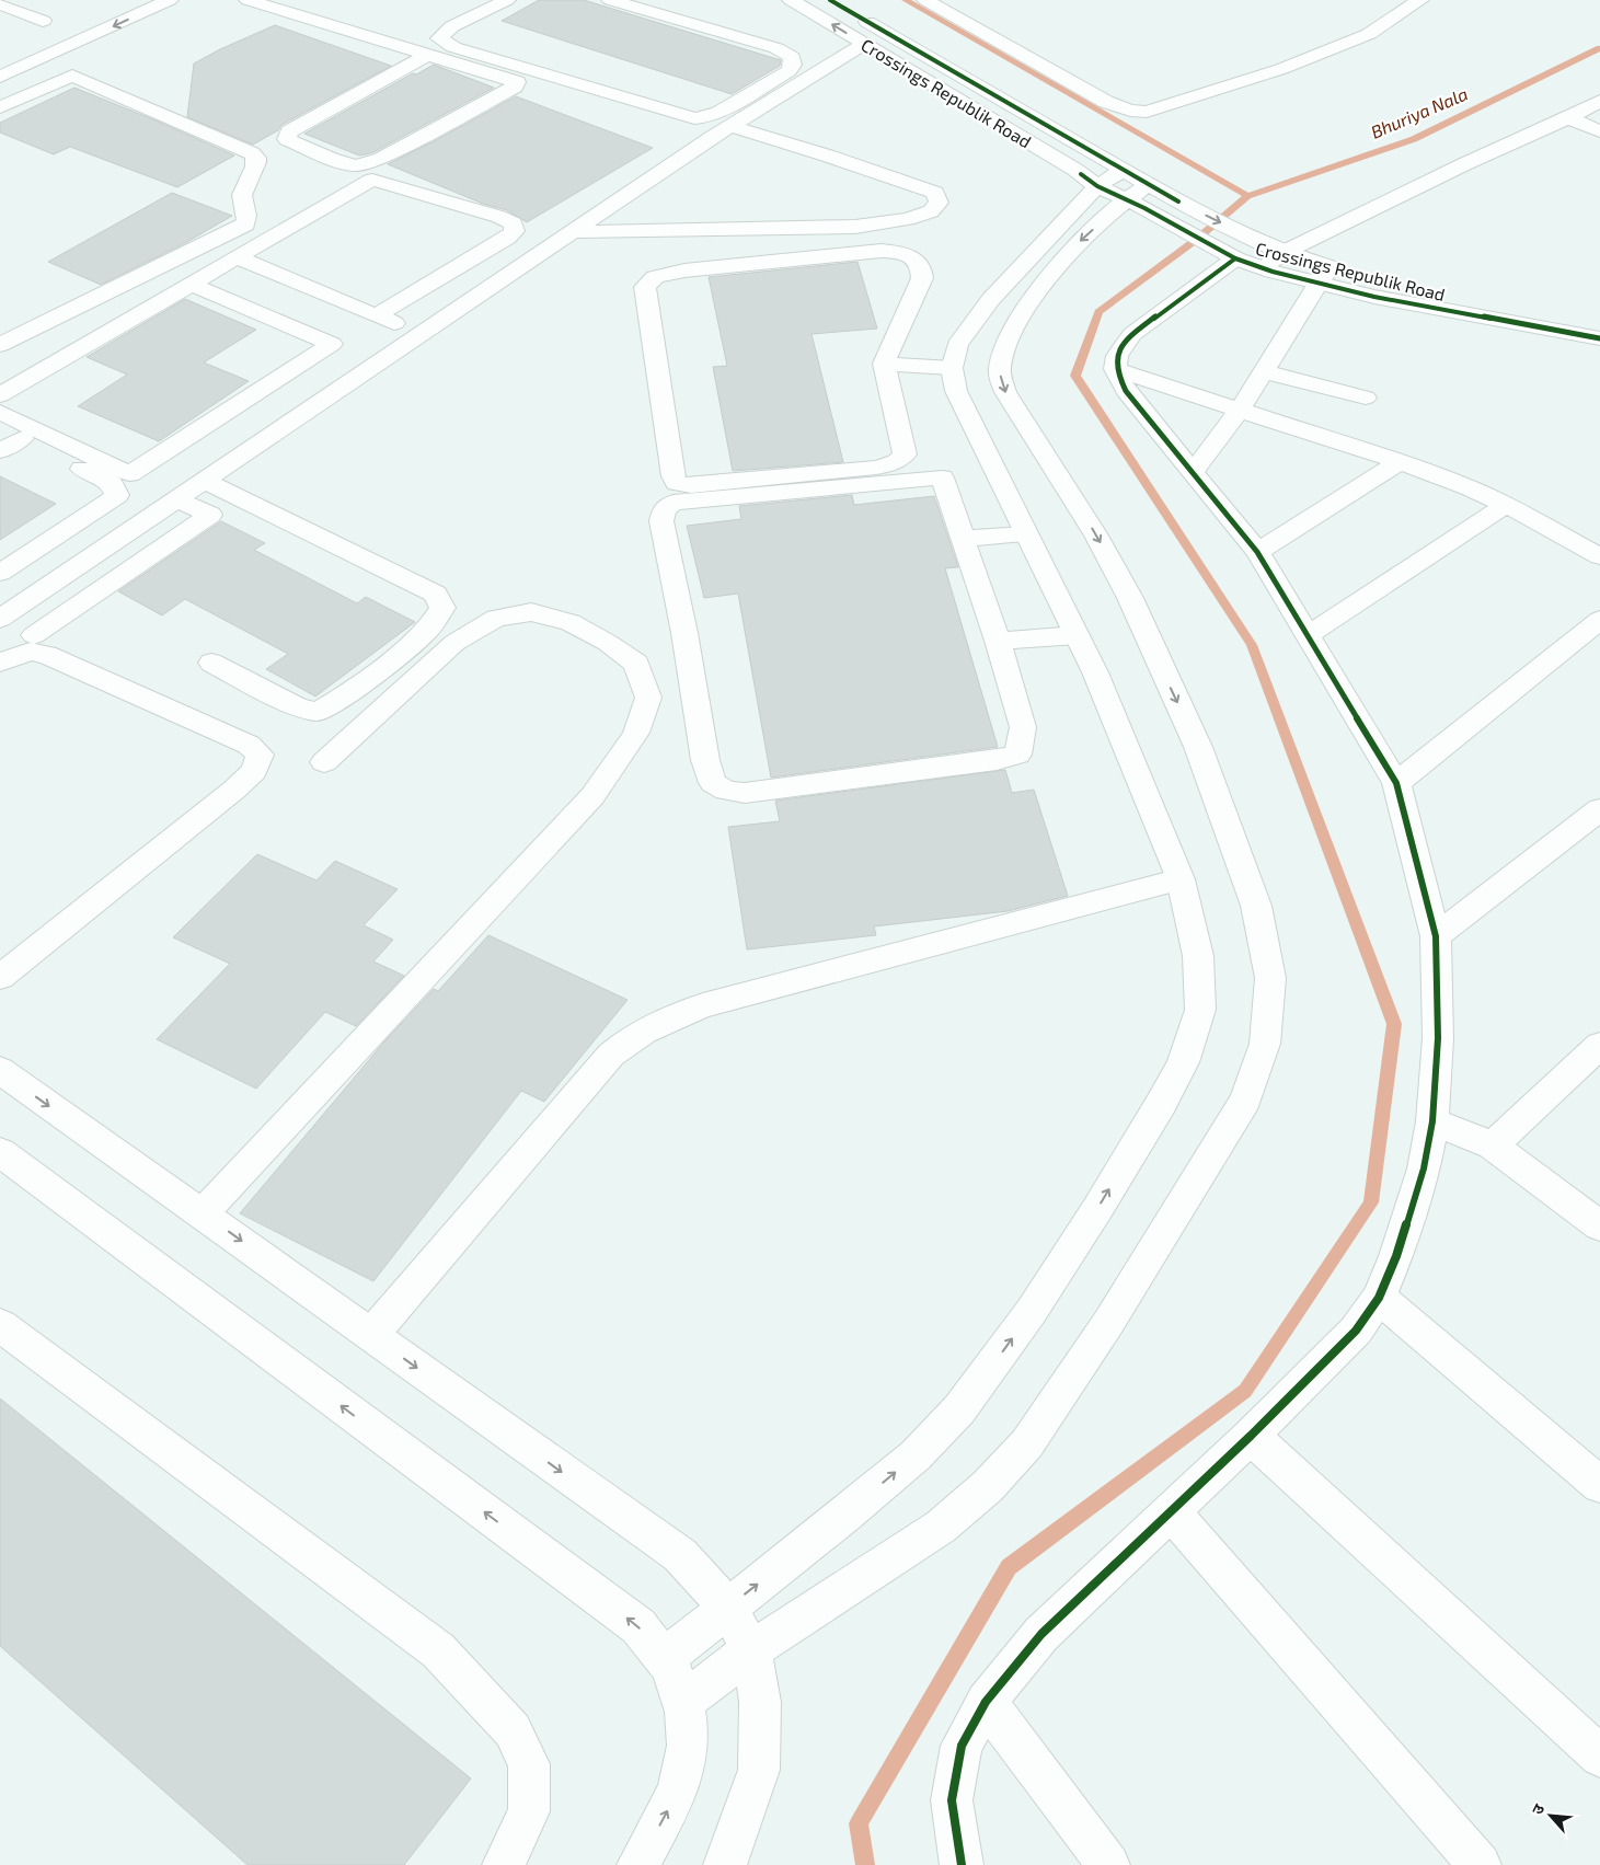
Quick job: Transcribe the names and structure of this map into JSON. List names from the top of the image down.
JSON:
{
  "streets": {
    "street": ["Crossings Republik Road"]
  },
  "water": ["Bhuriya Nala"],
  "north": "top left"
}
